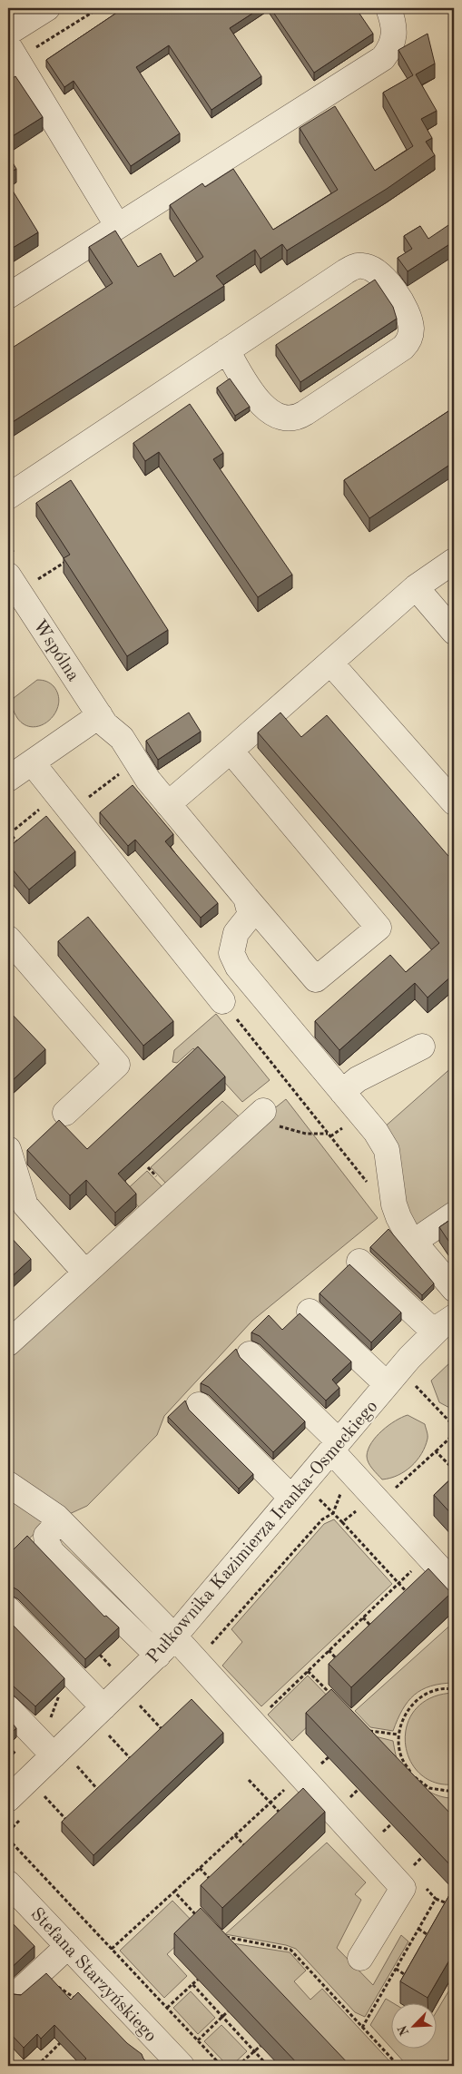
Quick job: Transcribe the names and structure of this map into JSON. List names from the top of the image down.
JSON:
{
  "streets": {
    "street": ["Wspólna", "Pułkownika Kazimierza Iranka-Osmeckiego", "Stefana Starzyńskiego"]
  },
  "north": "bottom left"
}
